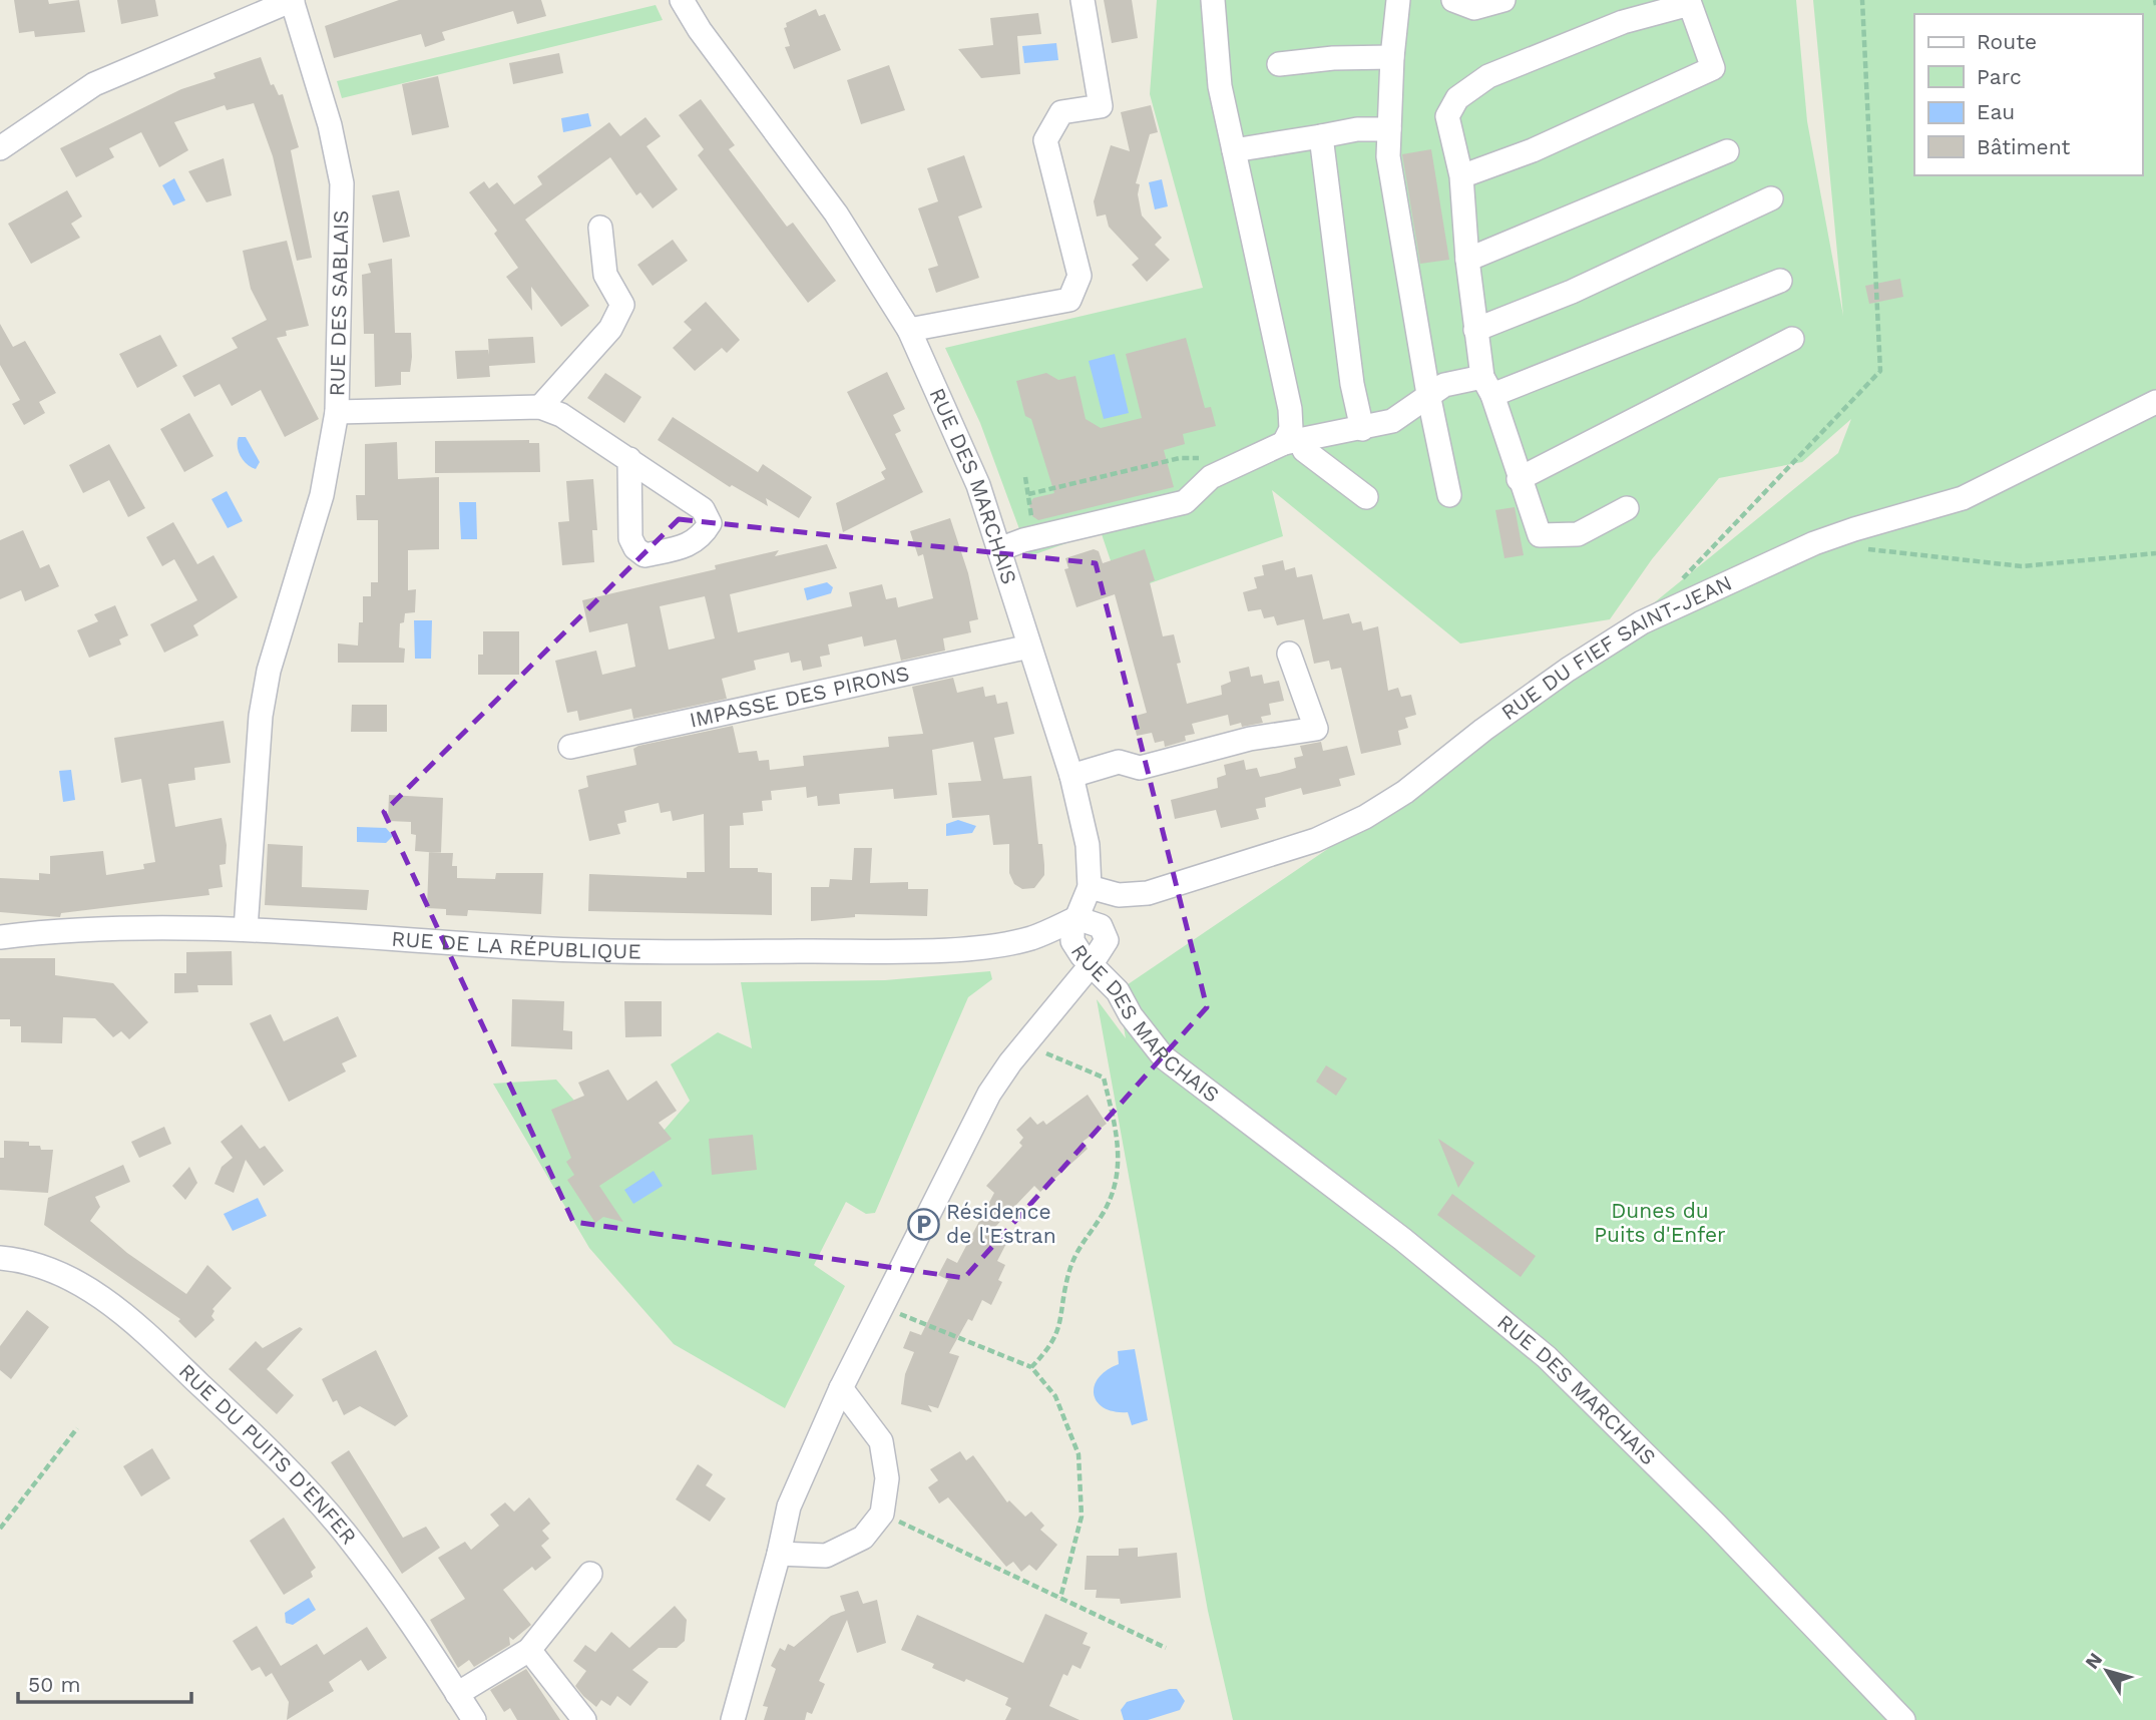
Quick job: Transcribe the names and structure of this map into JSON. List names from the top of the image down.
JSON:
{
  "streets": {
    "street": [
      "RUE DES SABLAIS",
      "RUE DES MARCHAIS",
      "RUE DU FIEF SAINT-JEAN",
      "IMPASSE DES PIRONS",
      "RUE DE LA RÉPUBLIQUE",
      "RUE DU PUITS D'ENFER"
    ]
  },
  "crossings": [
    ["RUE DES SABLAIS", "RUE DE LA RÉPUBLIQUE"],
    ["RUE DES MARCHAIS", "RUE DU FIEF SAINT-JEAN"],
    ["RUE DES MARCHAIS", "IMPASSE DES PIRONS"],
    ["RUE DES MARCHAIS", "RUE DE LA RÉPUBLIQUE"]
  ],
  "parks": ["Dunes du Puits d'Enfer"],
  "places": {
    "parking": ["Résidence de l'Estran"]
  },
  "legend": [
    "Route",
    "Parc",
    "Eau",
    "Bâtiment"
  ],
  "scale_bar": "50 m",
  "north": "top left"
}
